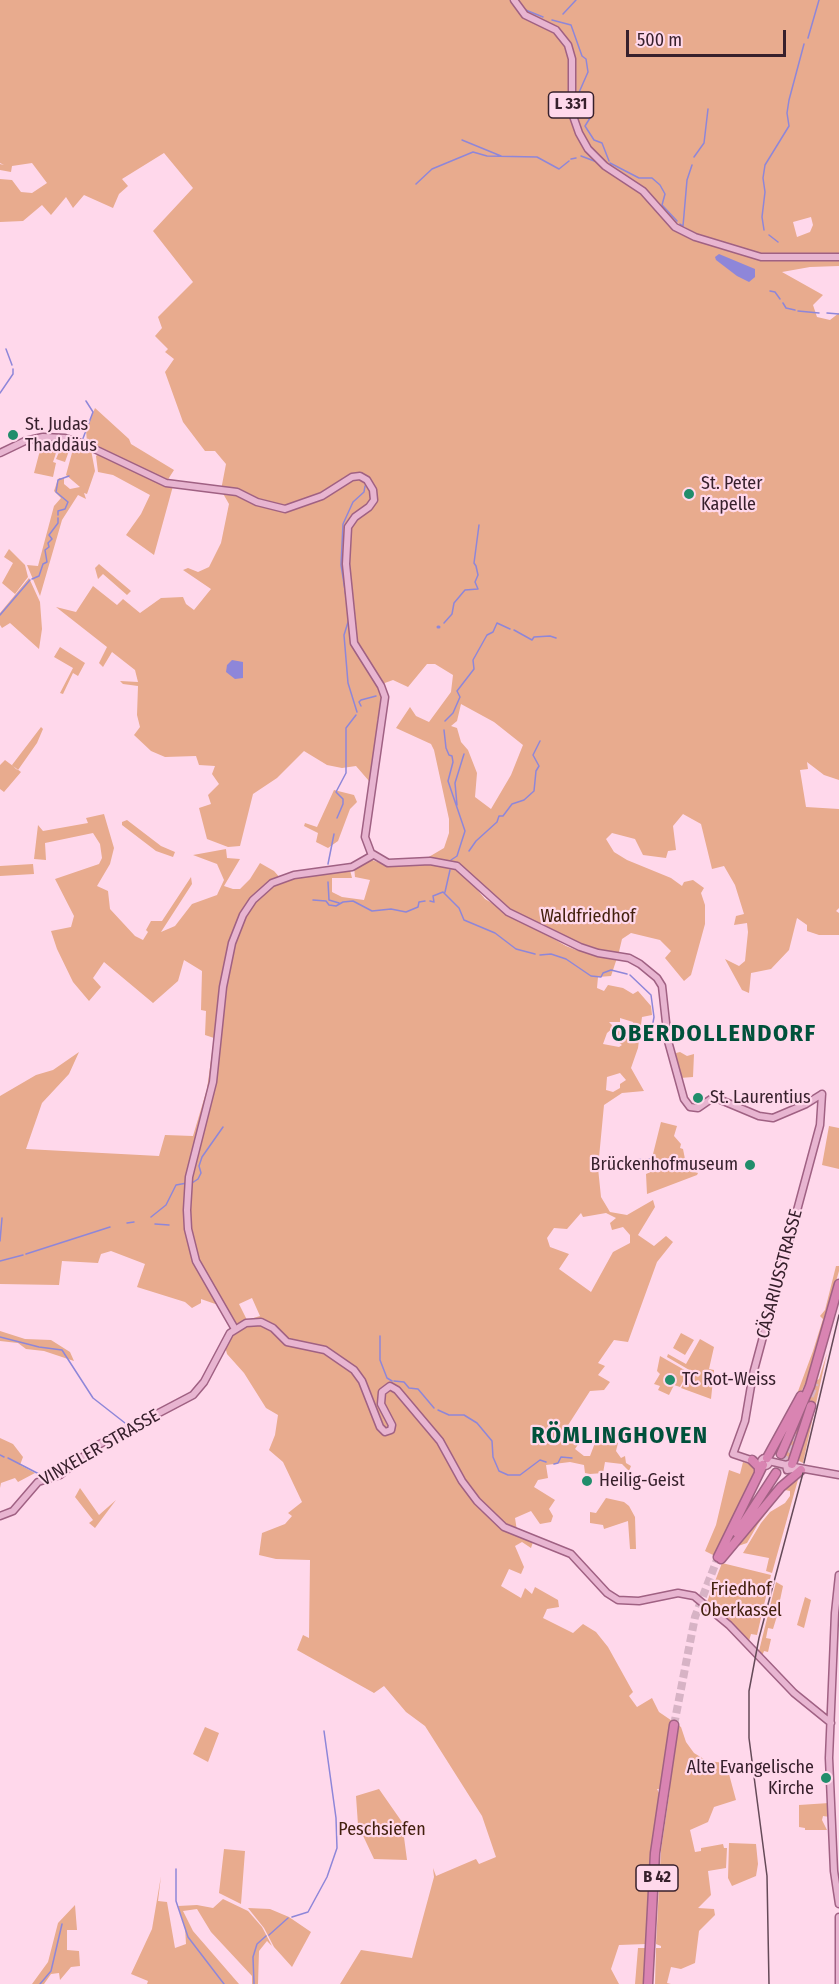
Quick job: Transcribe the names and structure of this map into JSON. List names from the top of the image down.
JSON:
{
  "streets": {
    "highway": ["B 42"],
    "main road": ["L 331", "CÄSARIUSSTRASSE", "VINXELER STRASSE"]
  },
  "districts": ["OBERDOLLENDORF", "RÖMLINGHOVEN"],
  "parks": ["Waldfriedhof", "Friedhof Oberkassel", "Peschsiefen"],
  "places": [
    "St. Judas Thaddäus",
    "St. Peter Kapelle",
    "St. Laurentius",
    "Brückenhofmuseum",
    "TC Rot-Weiss",
    "Heilig-Geist",
    "Alte Evangelische Kirche"
  ],
  "scale_bar": "500 m"
}
